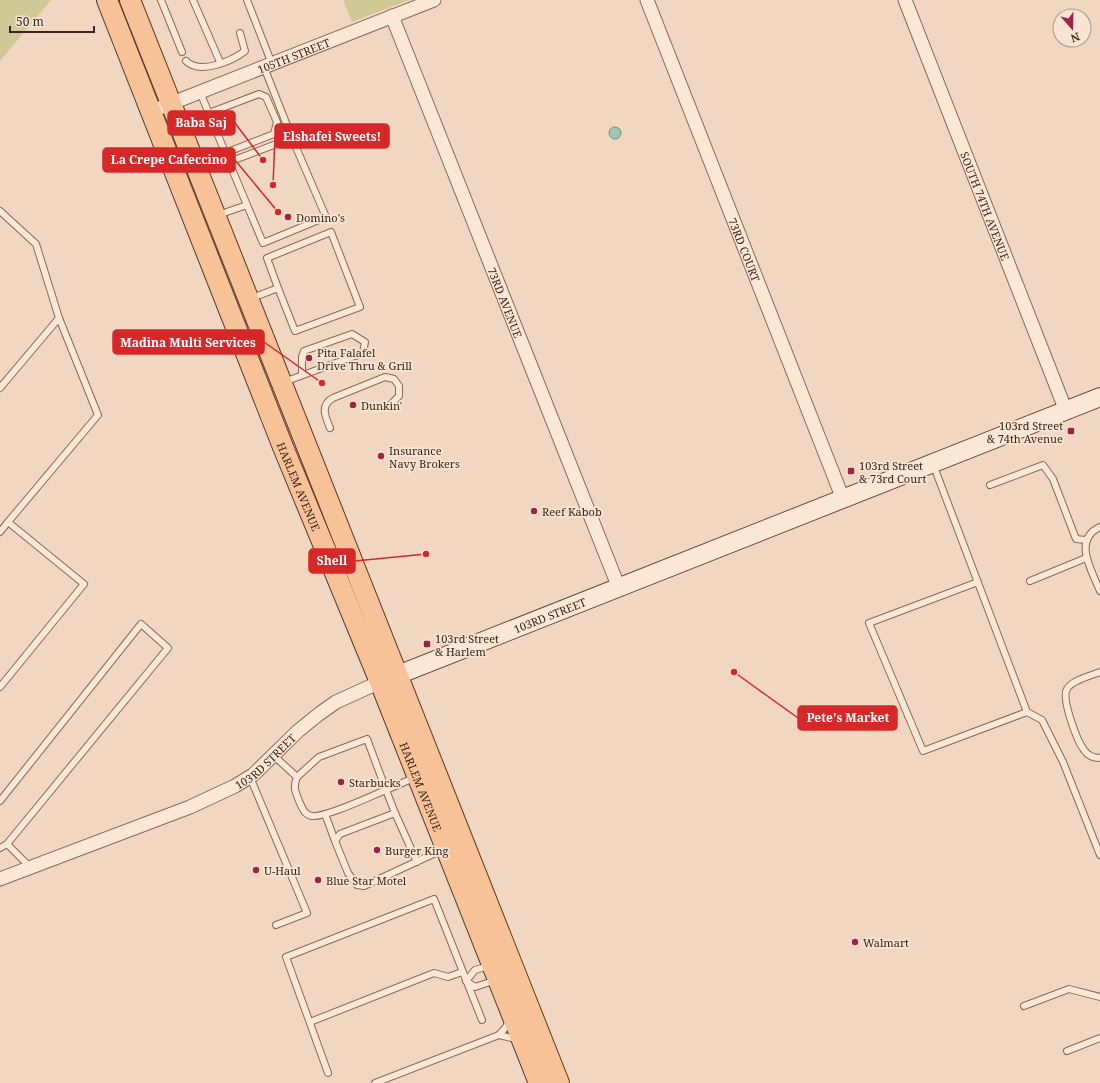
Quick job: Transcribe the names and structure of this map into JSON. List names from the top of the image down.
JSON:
{
  "streets": {
    "main road": ["HARLEM AVENUE"],
    "street": [
      "105TH STREET",
      "SOUTH 74TH AVENUE",
      "73RD COURT",
      "73RD AVENUE",
      "103RD STREET"
    ]
  },
  "crossings": [
    ["105TH STREET", "73RD AVENUE"],
    ["105TH STREET", "HARLEM AVENUE"],
    ["SOUTH 74TH AVENUE", "103RD STREET"],
    ["73RD COURT", "103RD STREET"],
    ["73RD AVENUE", "103RD STREET"],
    ["HARLEM AVENUE", "103RD STREET"]
  ],
  "places": {
    "other": [
      "Baba Saj",
      "Elshafei Sweets!",
      "La Crepe Cafeccino",
      "Domino's",
      "Pita Falafel Drive Thru & Grill",
      "Madina Multi Services",
      "Dunkin'",
      "Insurance Navy Brokers",
      "Reef Kabob",
      "Shell",
      "Pete's Market",
      "Starbucks",
      "Burger King",
      "U-Haul",
      "Blue Star Motel",
      "Walmart"
    ],
    "transit": ["103rd Street & 74th Avenue", "103rd Street & 73rd Court", "103rd Street & Harlem"]
  },
  "scale_bar": "50 m",
  "north": "bottom"
}
